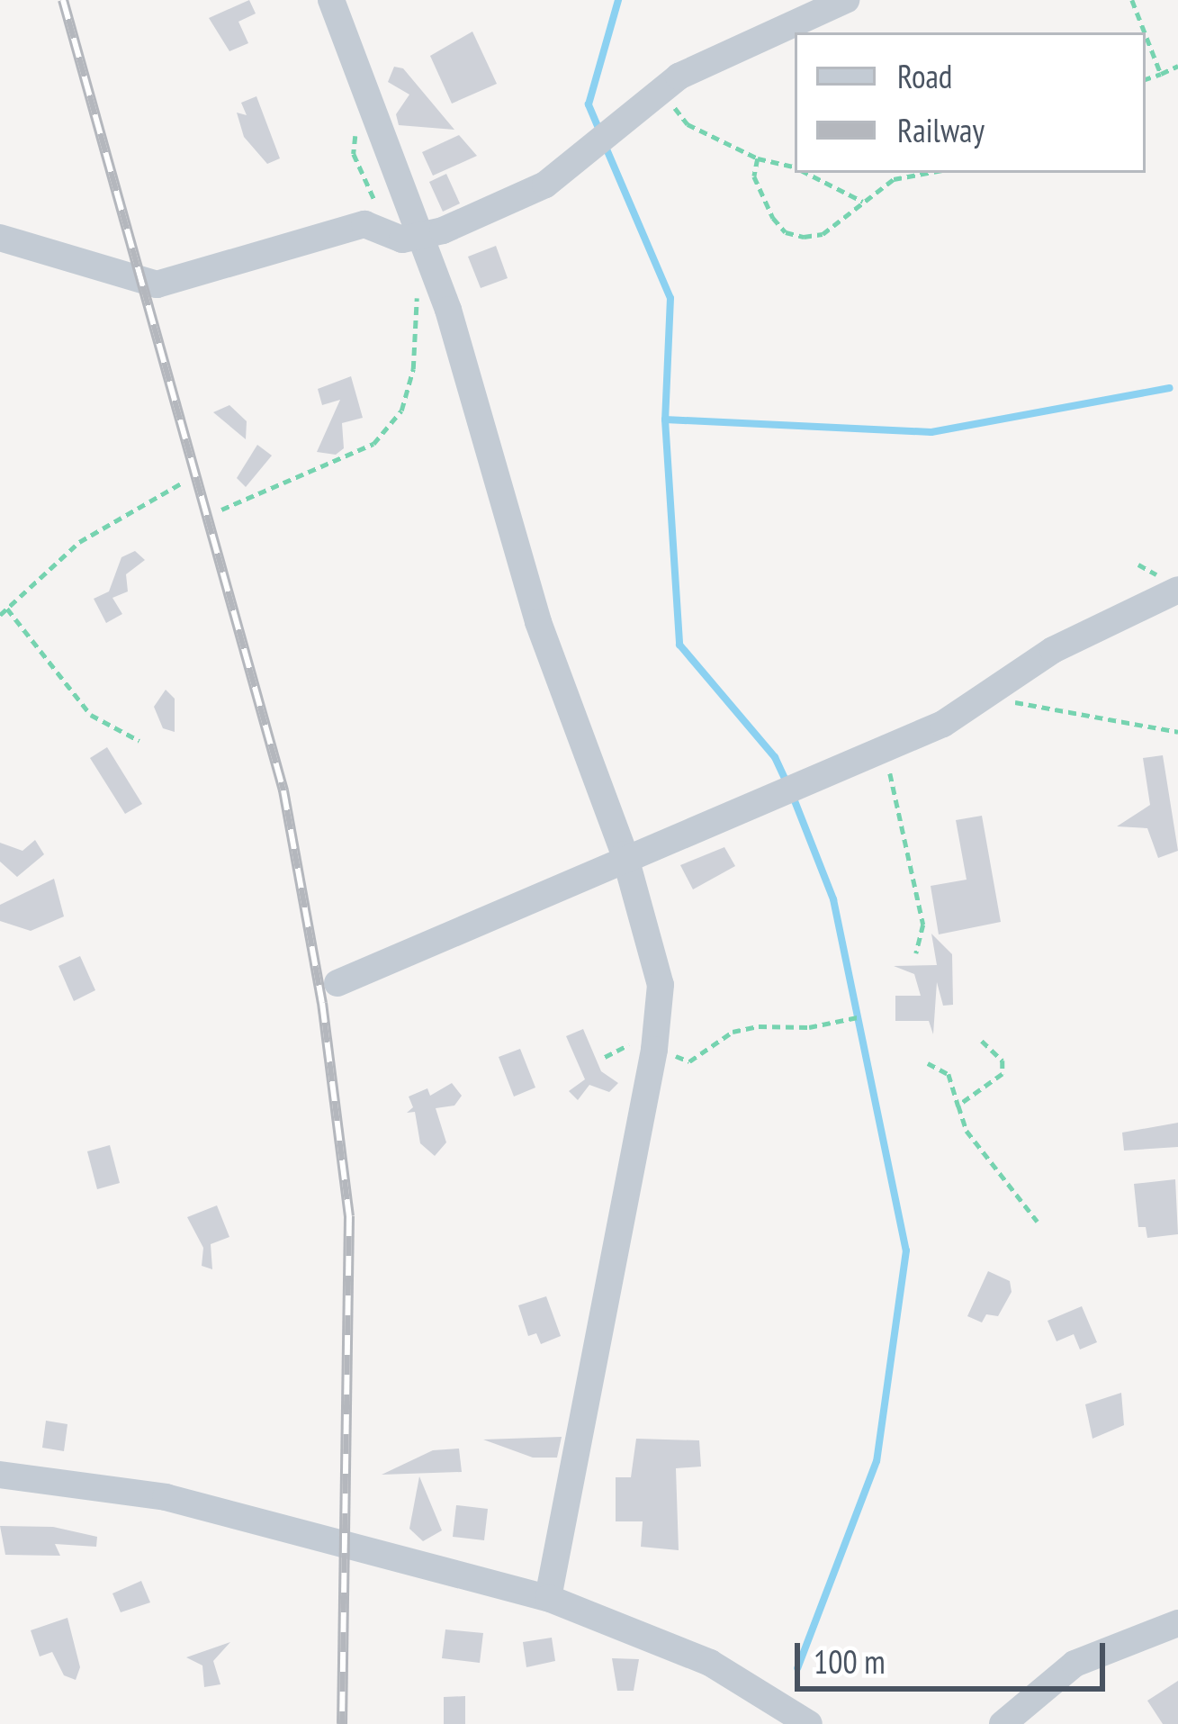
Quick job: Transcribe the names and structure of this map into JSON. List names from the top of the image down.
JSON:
{
  "legend": ["Road", "Railway"],
  "scale_bar": "100 m"
}
